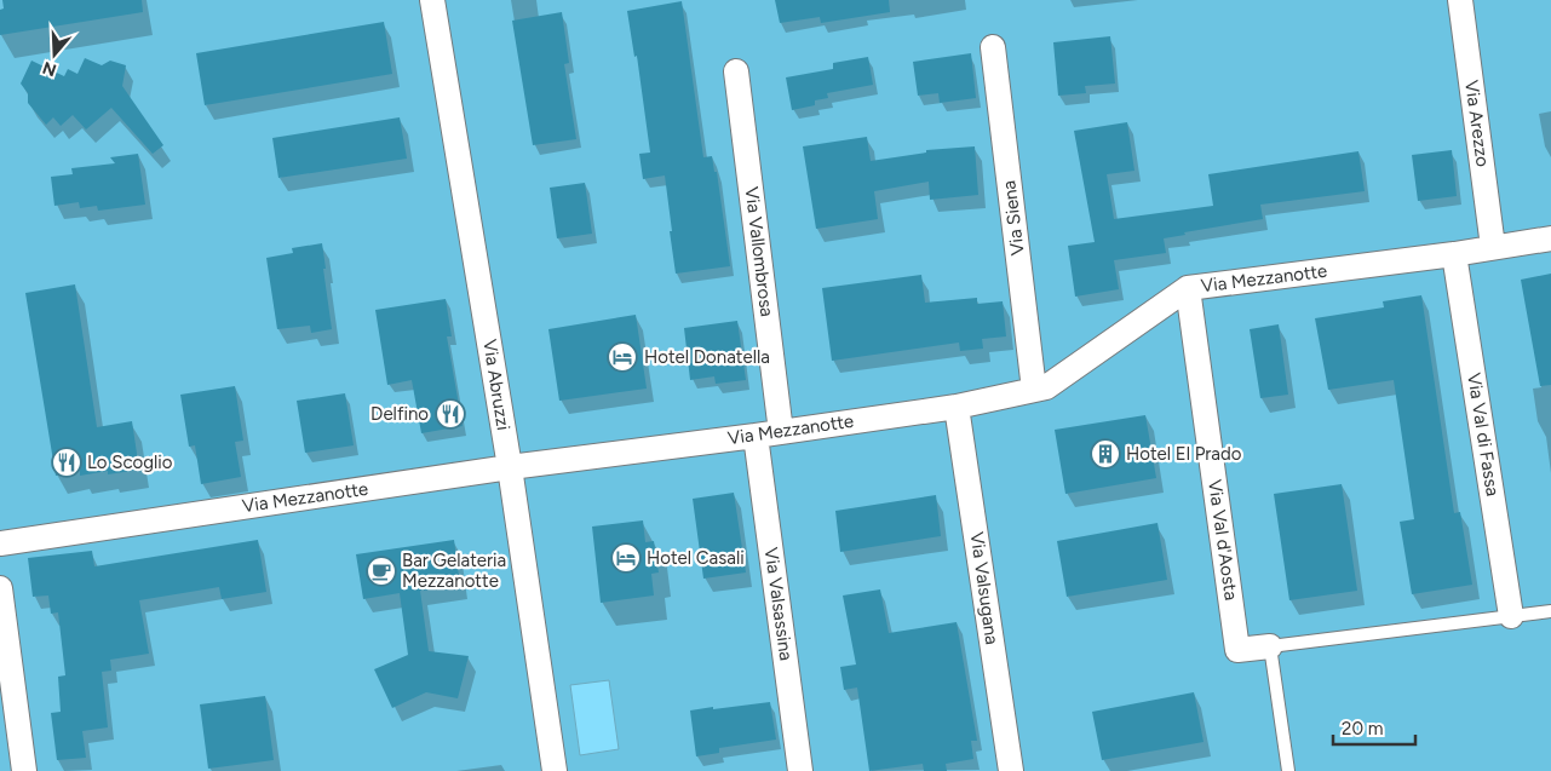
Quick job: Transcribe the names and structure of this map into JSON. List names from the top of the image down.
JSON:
{
  "streets": {
    "street": [
      "Via Arezzo",
      "Via Siena",
      "Via Vallombrosa",
      "Via Mezzanotte",
      "Via Abruzzi",
      "Via Val di Fassa",
      "Via Val d'Aosta",
      "Via Valsugana",
      "Via Valsassina"
    ]
  },
  "crossings": [
    ["Via Arezzo", "Via Mezzanotte"],
    ["Via Siena", "Via Mezzanotte"],
    ["Via Vallombrosa", "Via Mezzanotte"],
    ["Via Mezzanotte", "Via Abruzzi"],
    ["Via Mezzanotte", "Via Val di Fassa"],
    ["Via Mezzanotte", "Via Val d'Aosta"],
    ["Via Mezzanotte", "Via Valsugana"],
    ["Via Mezzanotte", "Via Valsassina"]
  ],
  "places": {
    "hotel": ["Hotel Donatella", "Hotel Casali"],
    "restaurant": ["Delfino", "Lo Scoglio"],
    "building": ["Hotel El Prado"],
    "cafe": ["Bar Gelateria Mezzanotte"]
  },
  "scale_bar": "20 m",
  "north": "bottom"
}
